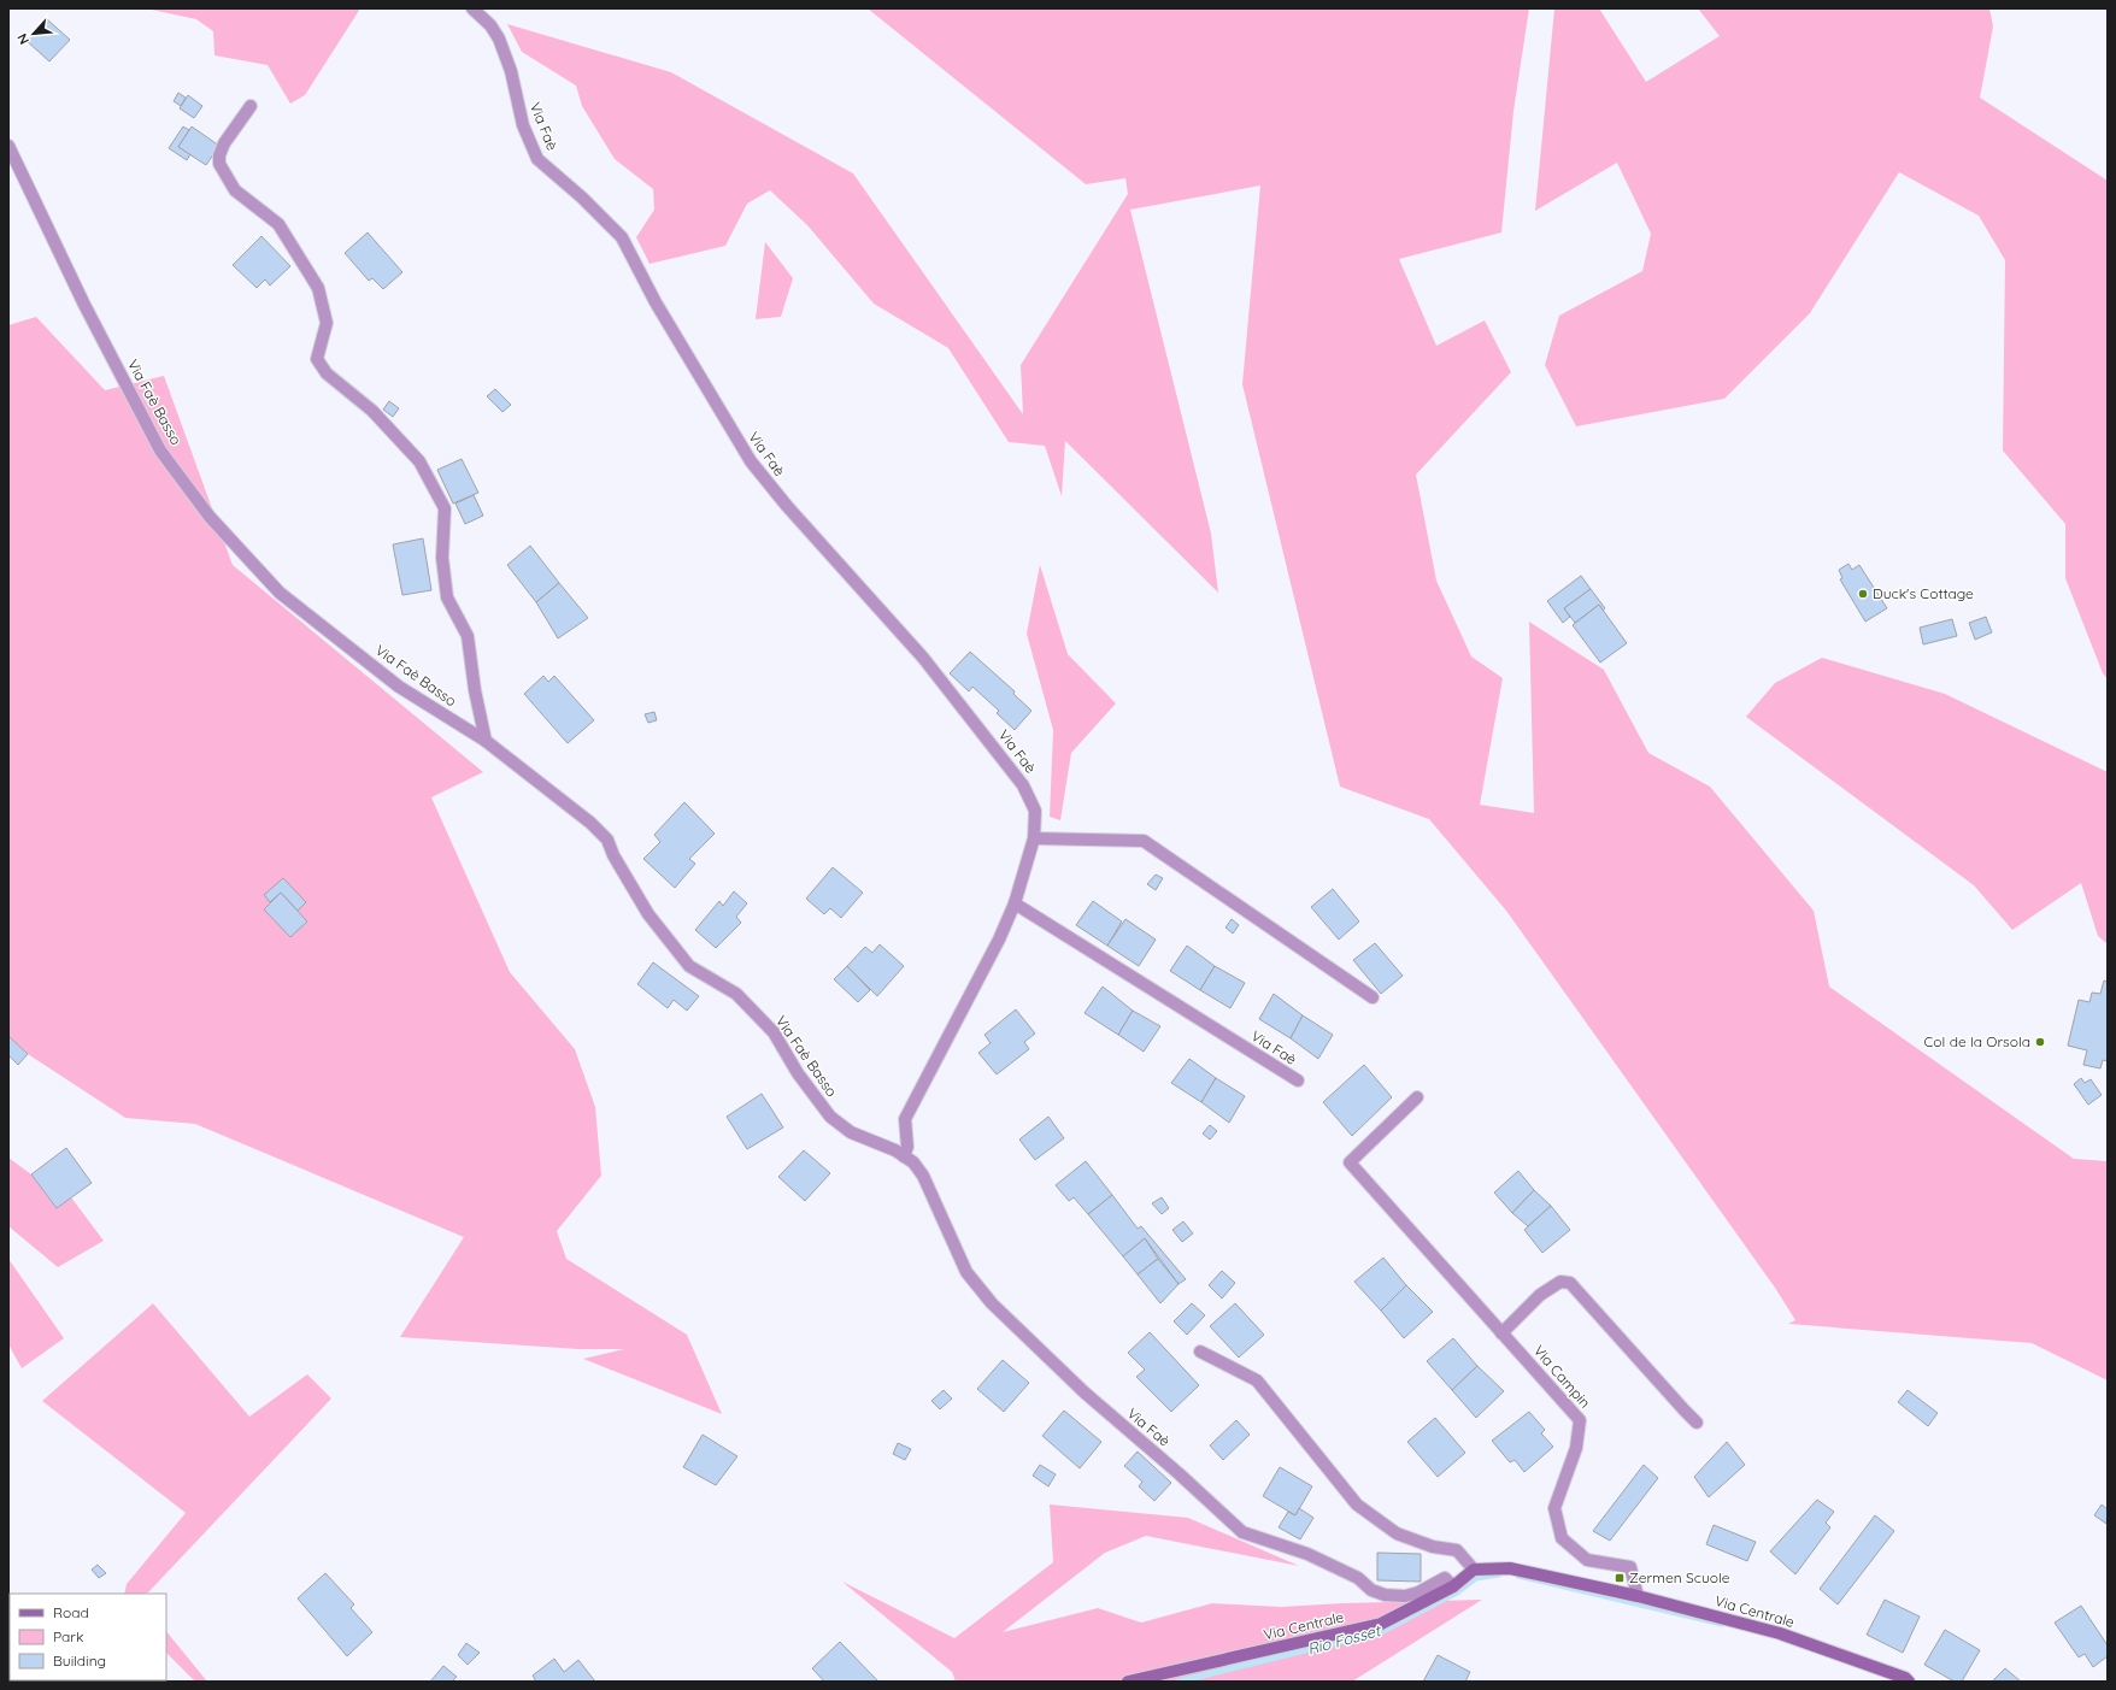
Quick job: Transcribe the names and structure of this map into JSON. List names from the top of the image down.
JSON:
{
  "streets": {
    "street": [
      "Via Faè",
      "Via Faè Basso",
      "Via Campin",
      "Via Centrale"
    ]
  },
  "crossings": [
    ["Via Faè", "Via Faè Basso"],
    ["Via Faè", "Via Centrale"],
    ["Via Campin", "Via Centrale"]
  ],
  "water": ["Rio Fosset"],
  "places": {
    "other": ["Duck's Cottage", "Col de la Orsola"],
    "transit": ["Zermen Scuole"]
  },
  "legend": ["Road", "Park", "Building"],
  "north": "bottom left"
}
